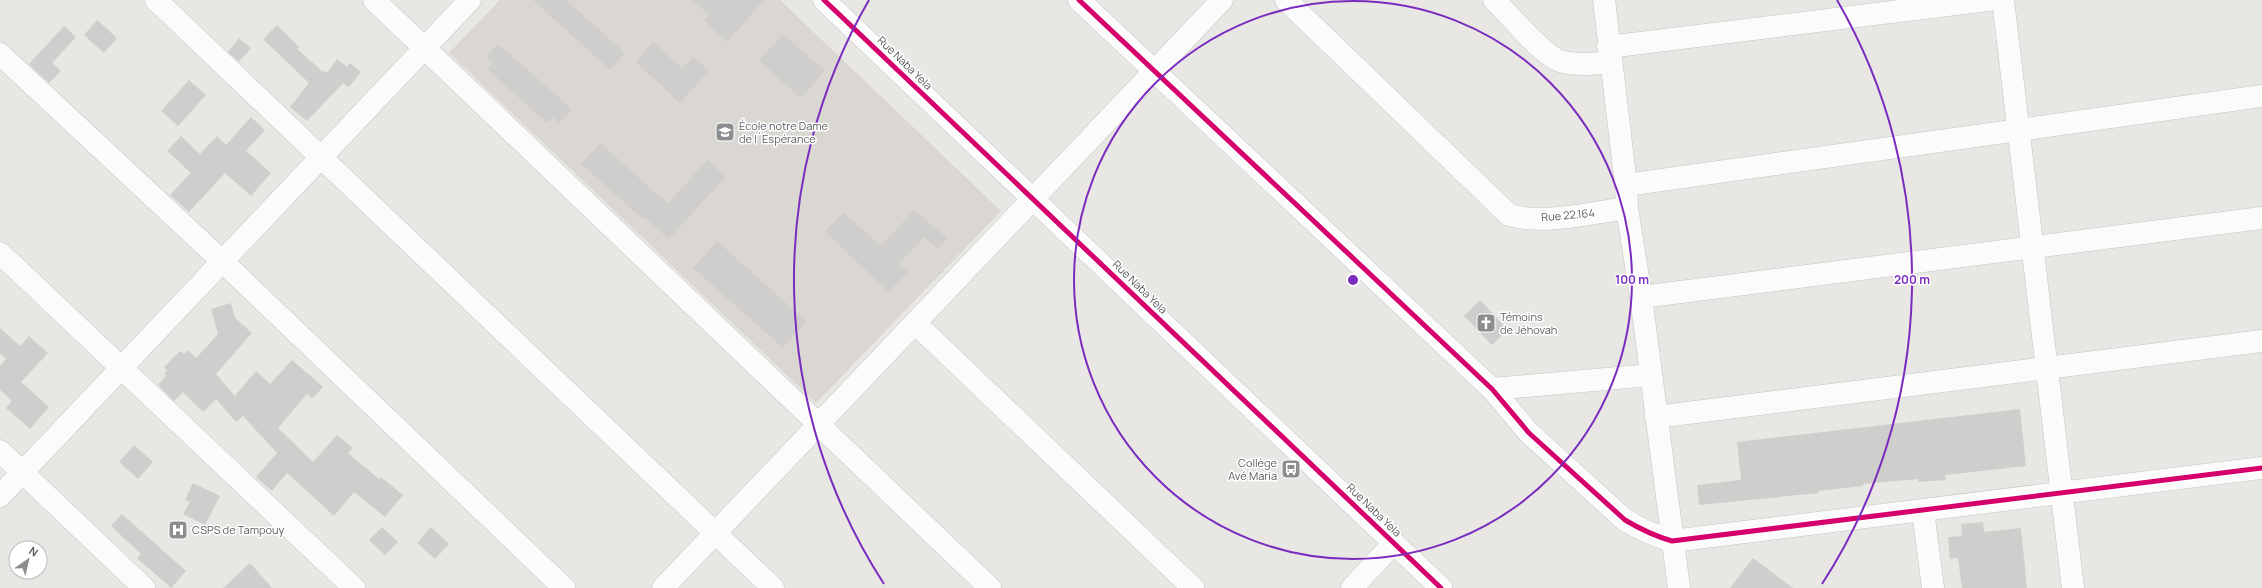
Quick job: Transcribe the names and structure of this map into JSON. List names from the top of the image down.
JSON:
{
  "streets": {
    "street": ["Rue Naba Yela", "Rue 22.164"]
  },
  "places": {
    "school or university": ["École notre Dame de l´Espérance"],
    "church": ["Témoins de Jéhovah"],
    "bus stop": ["Collège Avé Maria"],
    "hospital": ["CSPS de Tampouy"]
  },
  "north": "top right",
  "rings": ["100 m", "200 m"]
}
